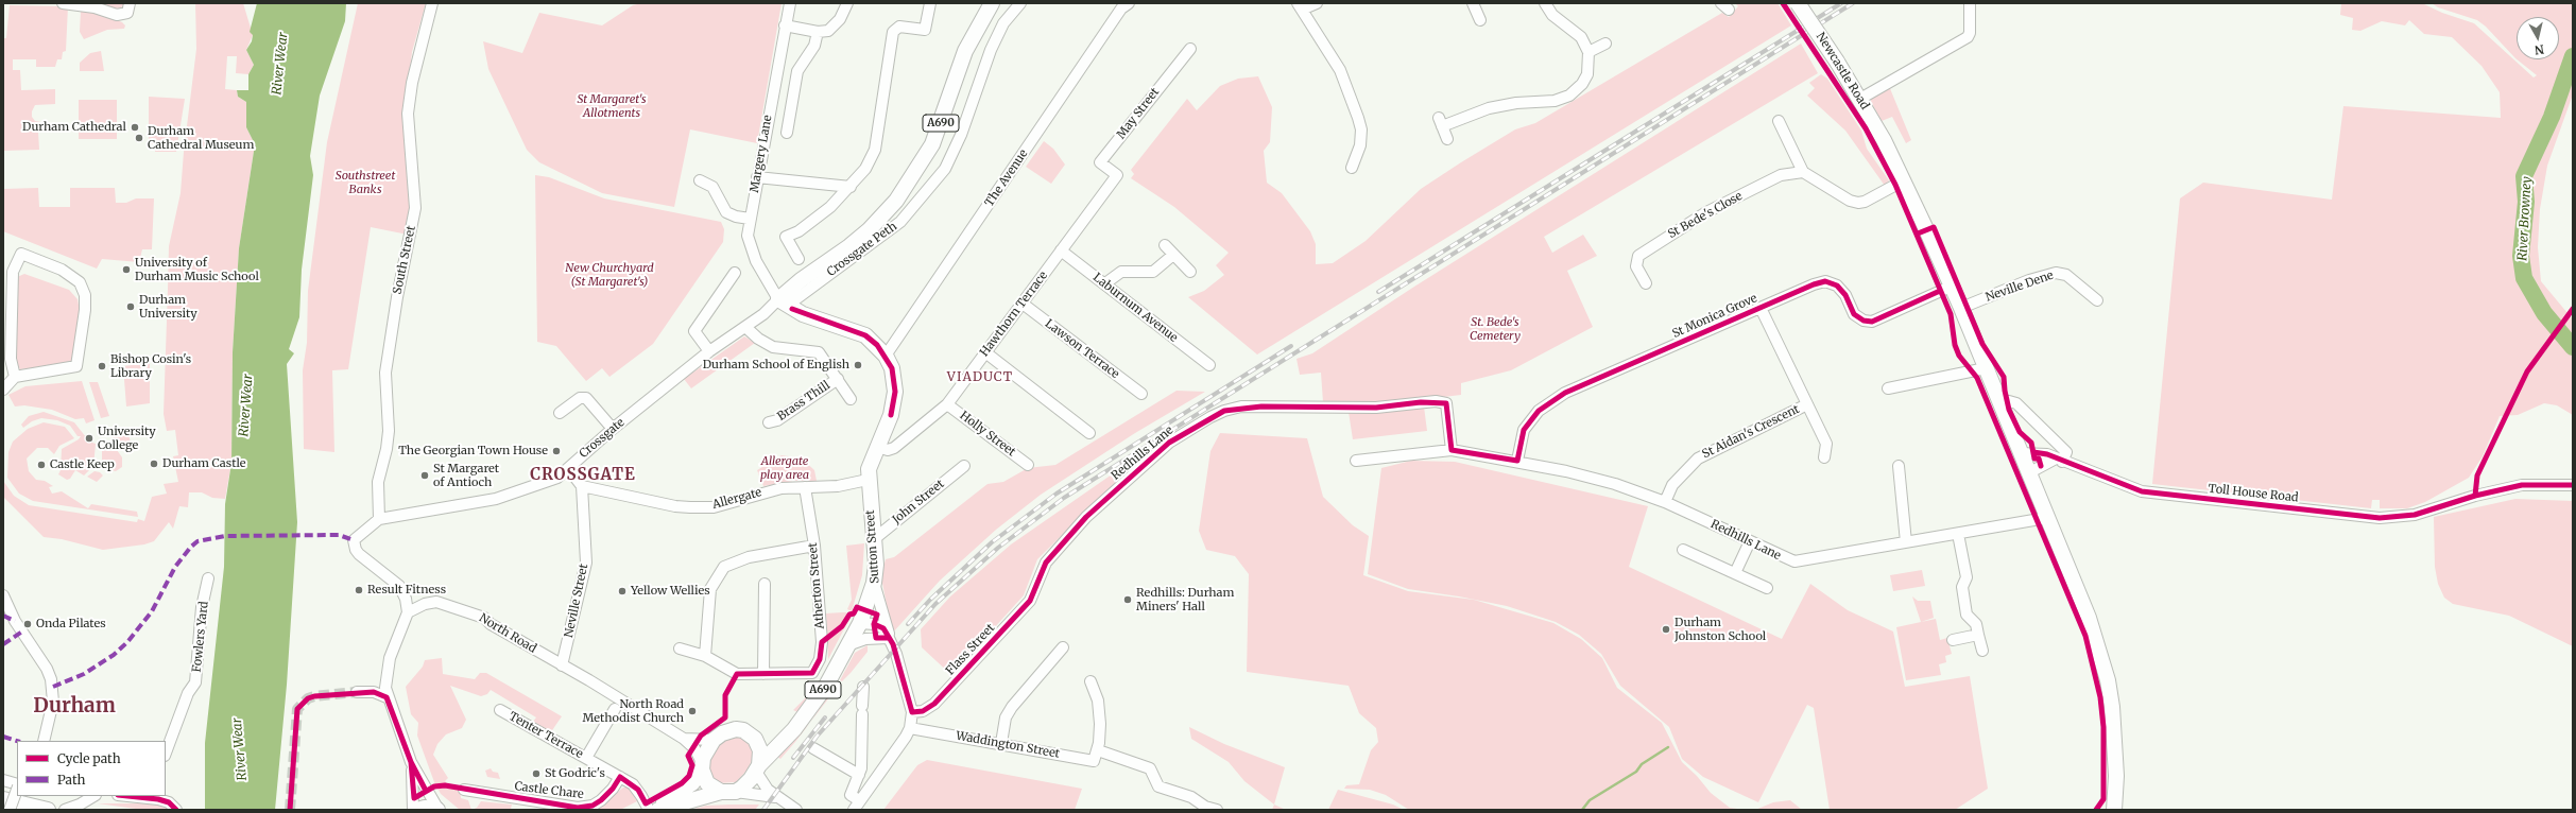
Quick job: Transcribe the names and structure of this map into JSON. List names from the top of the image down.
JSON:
{
  "streets": {
    "highway": ["Newcastle Road", "A690", "Sutton Street"],
    "street": [
      "May Street",
      "Margery Lane",
      "The Avenue",
      "St Bede's Close",
      "Crossgate Peth",
      "South Street",
      "Neville Dene",
      "Laburnum Avenue",
      "Hawthorn Terrace",
      "St Monica Grove",
      "Lawson Terrace",
      "Brass Thill",
      "St Aidan's Crescent",
      "Holly Street",
      "Crossgate",
      "Redhills Lane",
      "Toll House Road",
      "Allergate",
      "John Street",
      "Atherton Street",
      "Neville Street",
      "North Road",
      "Fowlers Yard",
      "Flass Street",
      "Tenter Terrace",
      "Waddington Street",
      "Castle Chare"
    ]
  },
  "crossings": [
    ["May Street", "Hawthorn Terrace"],
    ["A690", "Margery Lane"],
    ["A690", "The Avenue"],
    ["A690", "Crossgate Peth"],
    ["A690", "Hawthorn Terrace"],
    ["A690", "Crossgate"],
    ["A690", "Allergate"],
    ["A690", "Sutton Street"],
    ["A690", "North Road"],
    ["Margery Lane", "Crossgate"],
    ["South Street", "Crossgate"],
    ["Laburnum Avenue", "Hawthorn Terrace"],
    ["Hawthorn Terrace", "Lawson Terrace"],
    ["Hawthorn Terrace", "Holly Street"],
    ["St Monica Grove", "Redhills Lane"],
    ["St Aidan's Crescent", "Redhills Lane"],
    ["Redhills Lane", "Flass Street"],
    ["Allergate", "Sutton Street"],
    ["Allergate", "Atherton Street"],
    ["Allergate", "Neville Street"],
    ["John Street", "Sutton Street"],
    ["Sutton Street", "Flass Street"],
    ["Sutton Street", "Waddington Street"],
    ["Neville Street", "North Road"],
    ["Tenter Terrace", "Castle Chare"]
  ],
  "districts": ["VIADUCT", "CROSSGATE", "Durham"],
  "water": ["River Wear", "River Browney"],
  "parks": [
    "St Margaret's Allotments",
    "Southstreet Banks",
    "New Churchyard (St Margaret's)",
    "St. Bede's Cemetery",
    "Allergate play area"
  ],
  "places": [
    "Durham Cathedral",
    "Durham Cathedral Museum",
    "University of Durham Music School",
    "Durham University",
    "Durham School of English",
    "Bishop Cosin's Library",
    "University College",
    "The Georgian Town House",
    "Durham Castle",
    "Castle Keep",
    "St Margaret of Antioch",
    "Result Fitness",
    "Yellow Wellies",
    "Redhills: Durham Miners' Hall",
    "Onda Pilates",
    "Durham Johnston School",
    "North Road Methodist Church",
    "St Godric's"
  ],
  "legend": ["Cycle path", "Path"],
  "north": "bottom"
}
